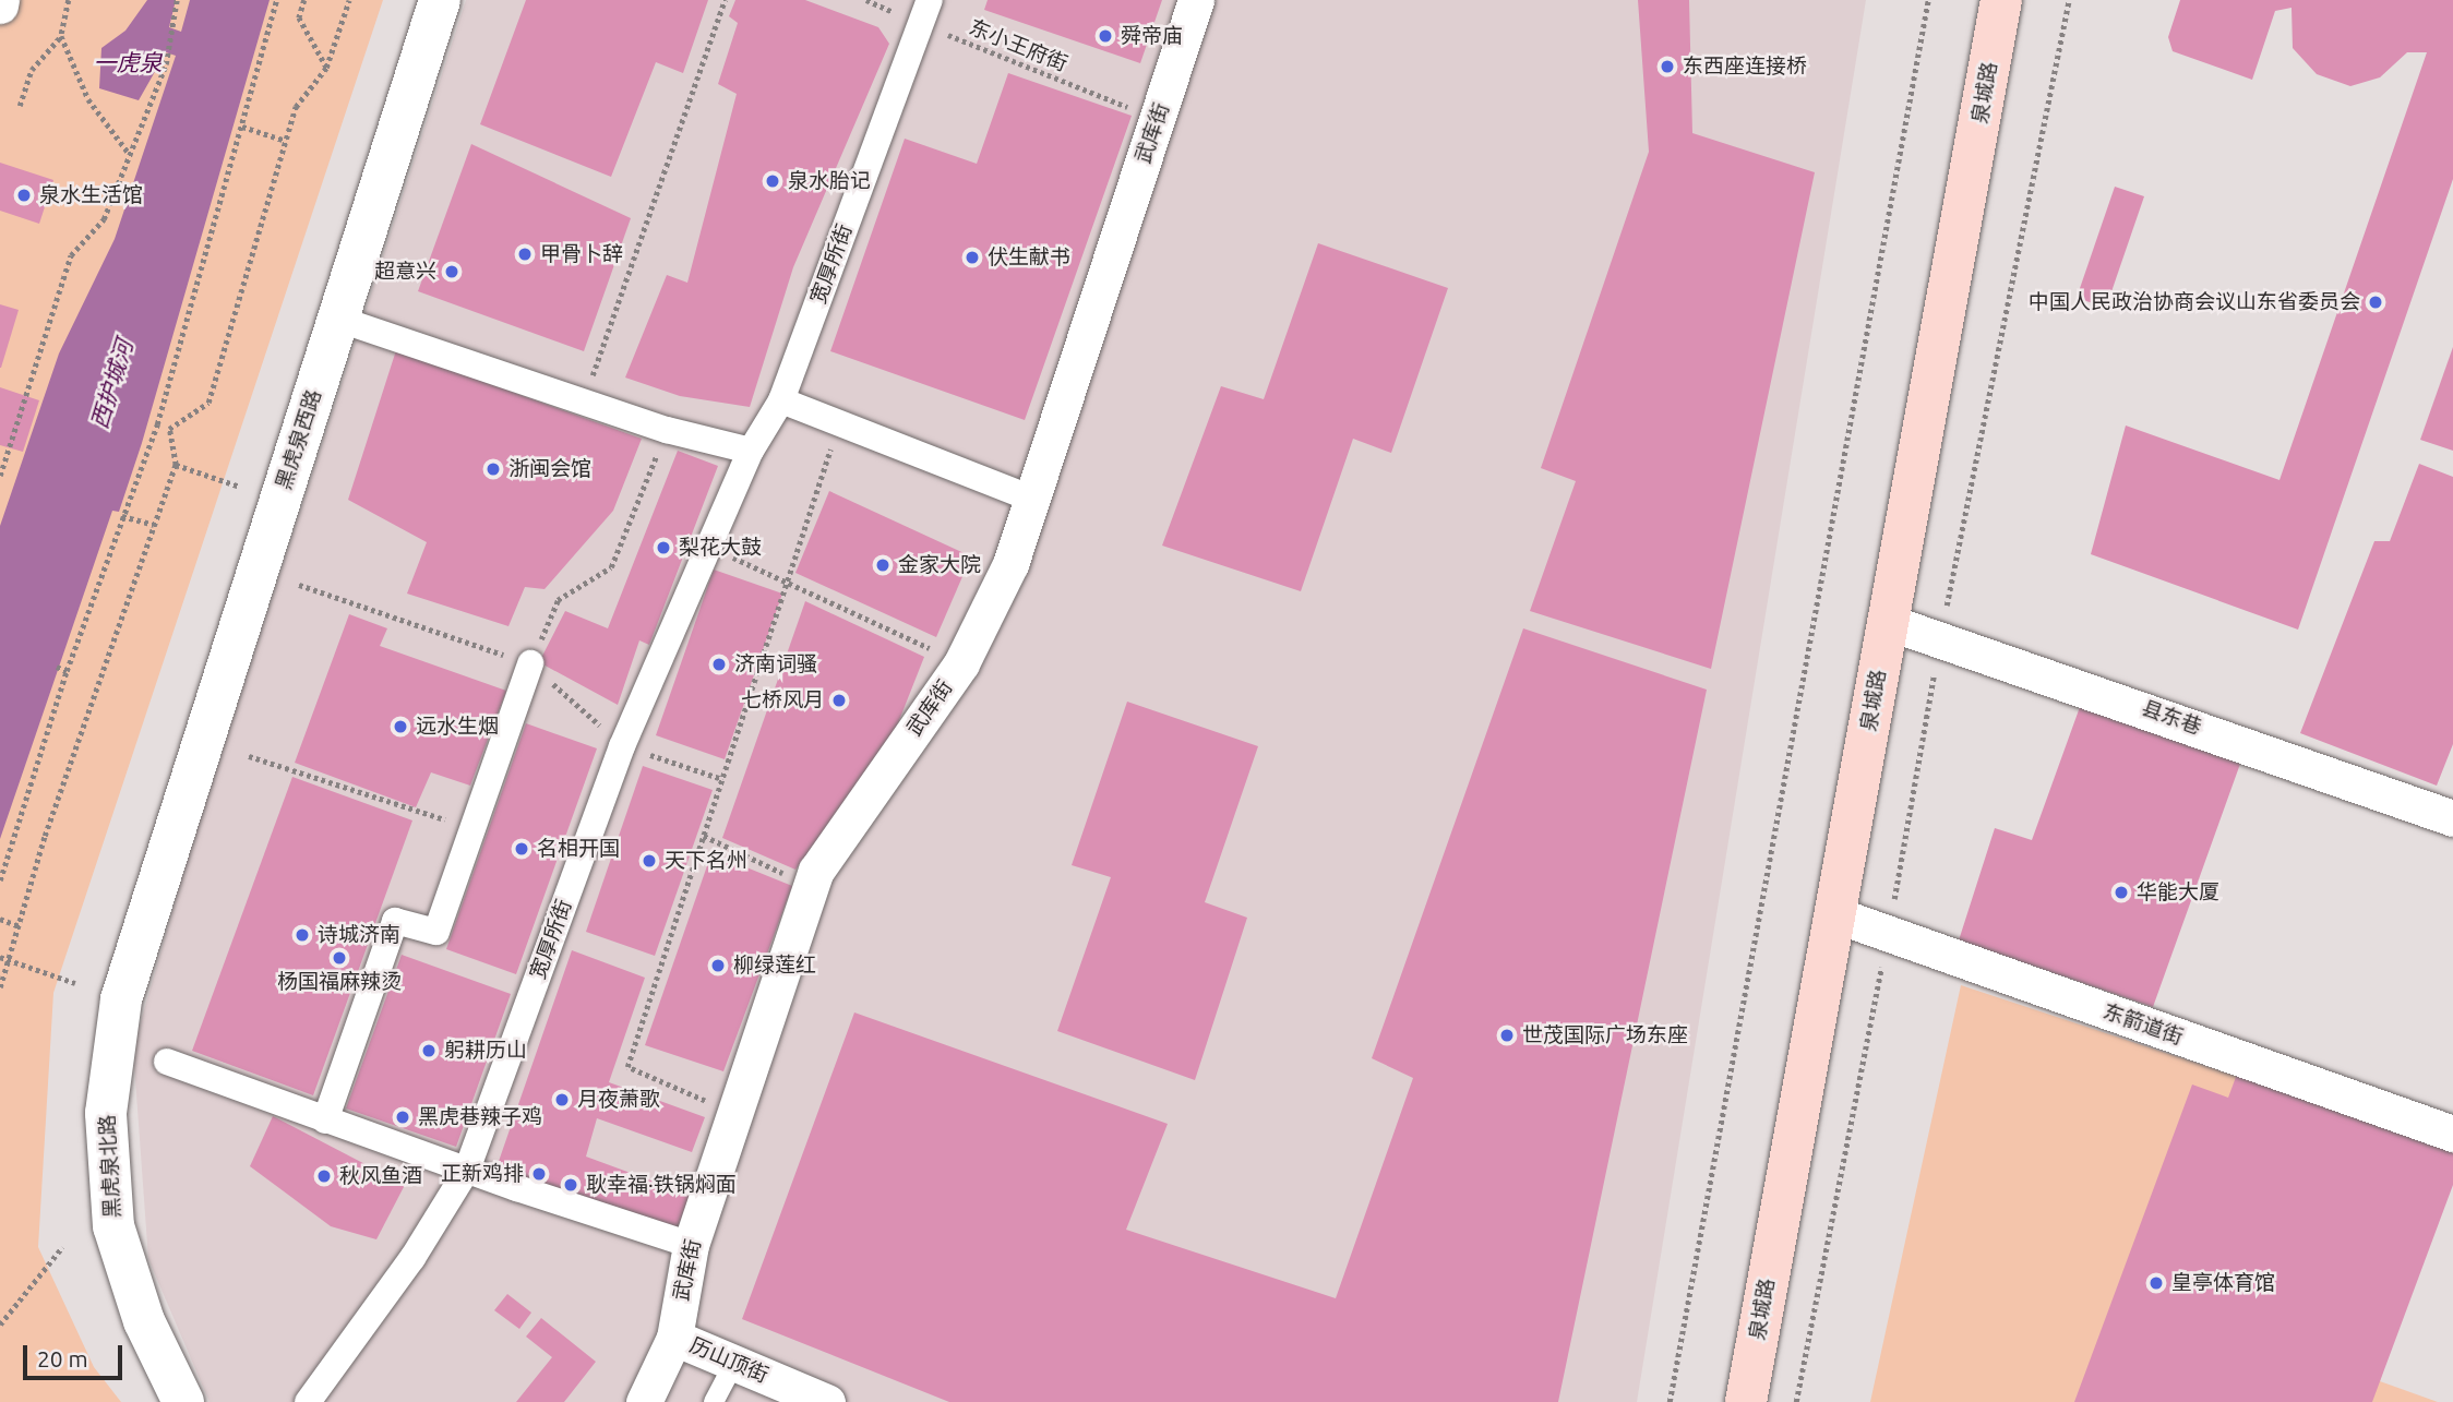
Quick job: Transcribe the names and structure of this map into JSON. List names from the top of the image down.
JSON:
{
  "streets": {
    "main road": ["泉城路"],
    "street": [
      "武库街",
      "宽厚所街",
      "黑虎泉西路",
      "县东巷",
      "东箭道街",
      "黑虎泉北路",
      "历山顶街"
    ],
    "path": ["东小王府街"]
  },
  "crossings": [
    ["东小王府街", "武库街"],
    ["东小王府街", "宽厚所街"],
    ["泉城路", "县东巷"],
    ["泉城路", "东箭道街"],
    ["武库街", "历山顶街"],
    ["黑虎泉西路", "黑虎泉北路"]
  ],
  "water": ["一虎泉", "西护城河"],
  "places": [
    "舜帝庙",
    "东西座连接桥",
    "泉水胎记",
    "泉水生活馆",
    "甲骨卜辞",
    "伏生献书",
    "超意兴",
    "中国人民政治协商会议山东省委员会",
    "浙闽会馆",
    "梨花大鼓",
    "金家大院",
    "济南词骚",
    "七桥风月",
    "远水生烟",
    "名相开国",
    "天下名州",
    "华能大厦",
    "诗城济南",
    "杨国福麻辣烫",
    "柳绿莲红",
    "世茂国际广场东座",
    "躬耕历山",
    "月夜萧歌",
    "黑虎巷辣子鸡",
    "正新鸡排",
    "秋风鱼酒",
    "耿幸福·铁锅焖面",
    "皇亭体育馆"
  ],
  "scale_bar": "20 m"
}
